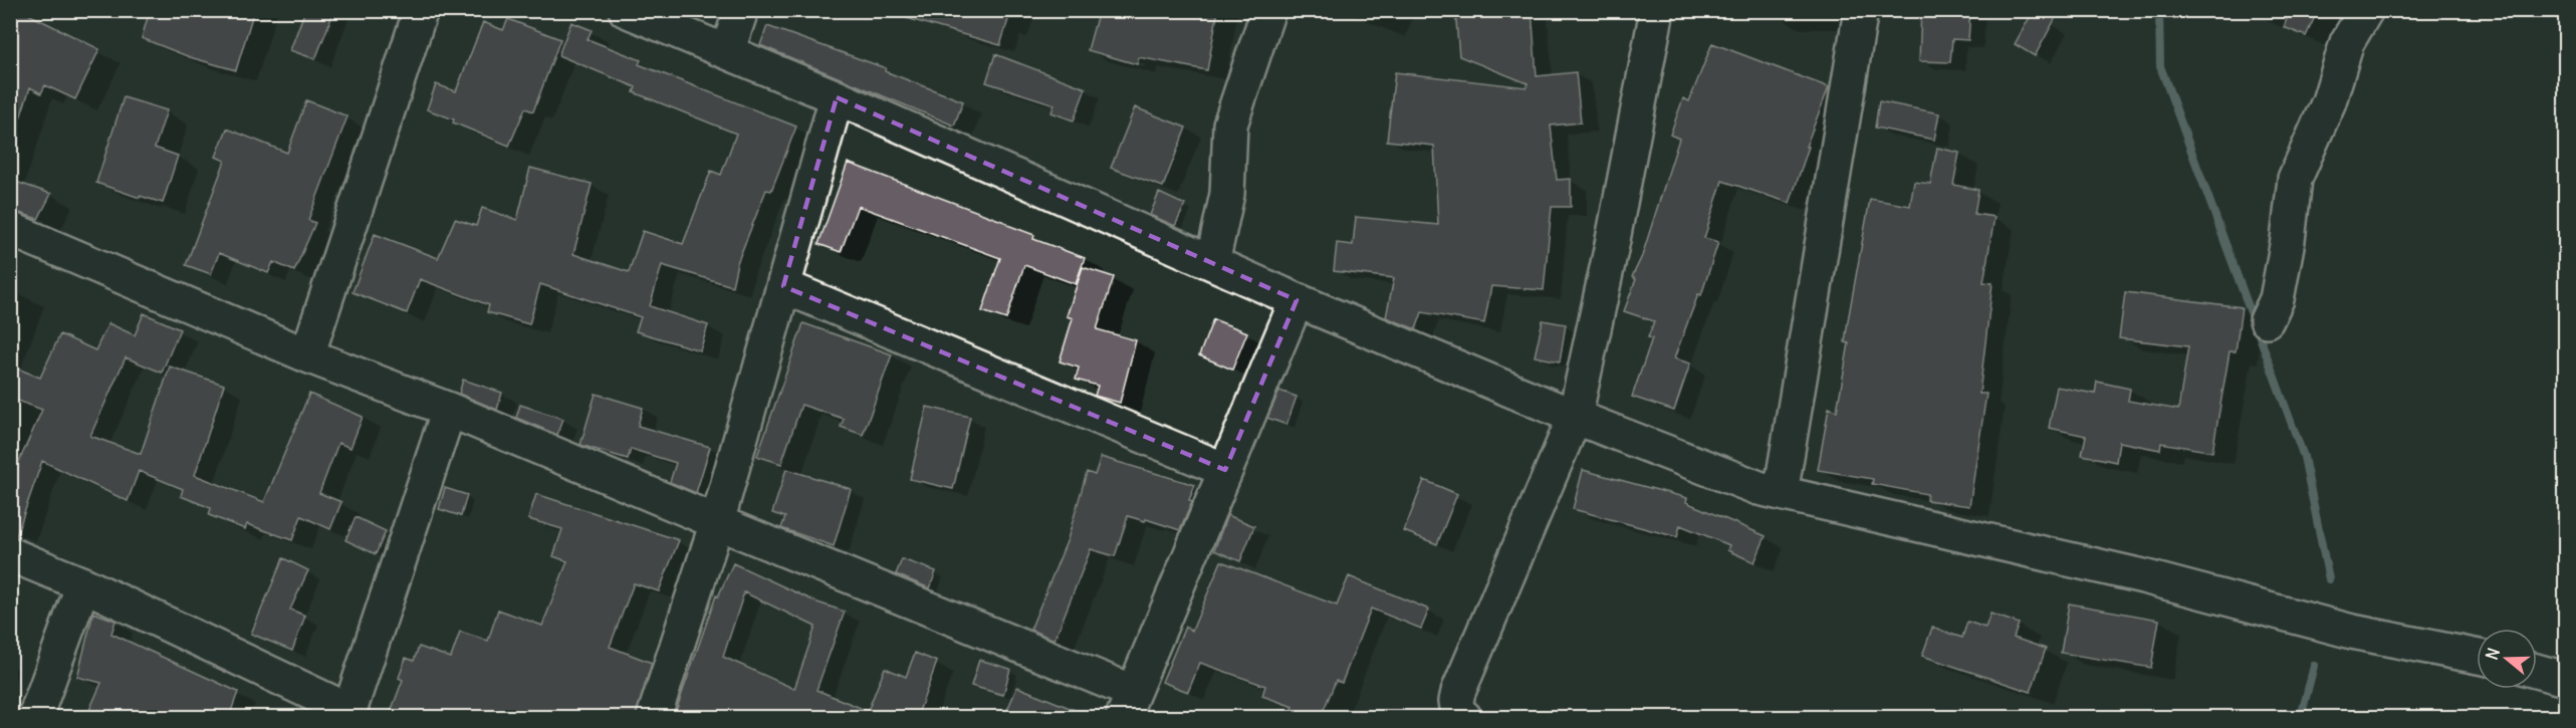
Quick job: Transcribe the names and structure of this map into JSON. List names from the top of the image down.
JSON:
{
  "north": "left"
}
